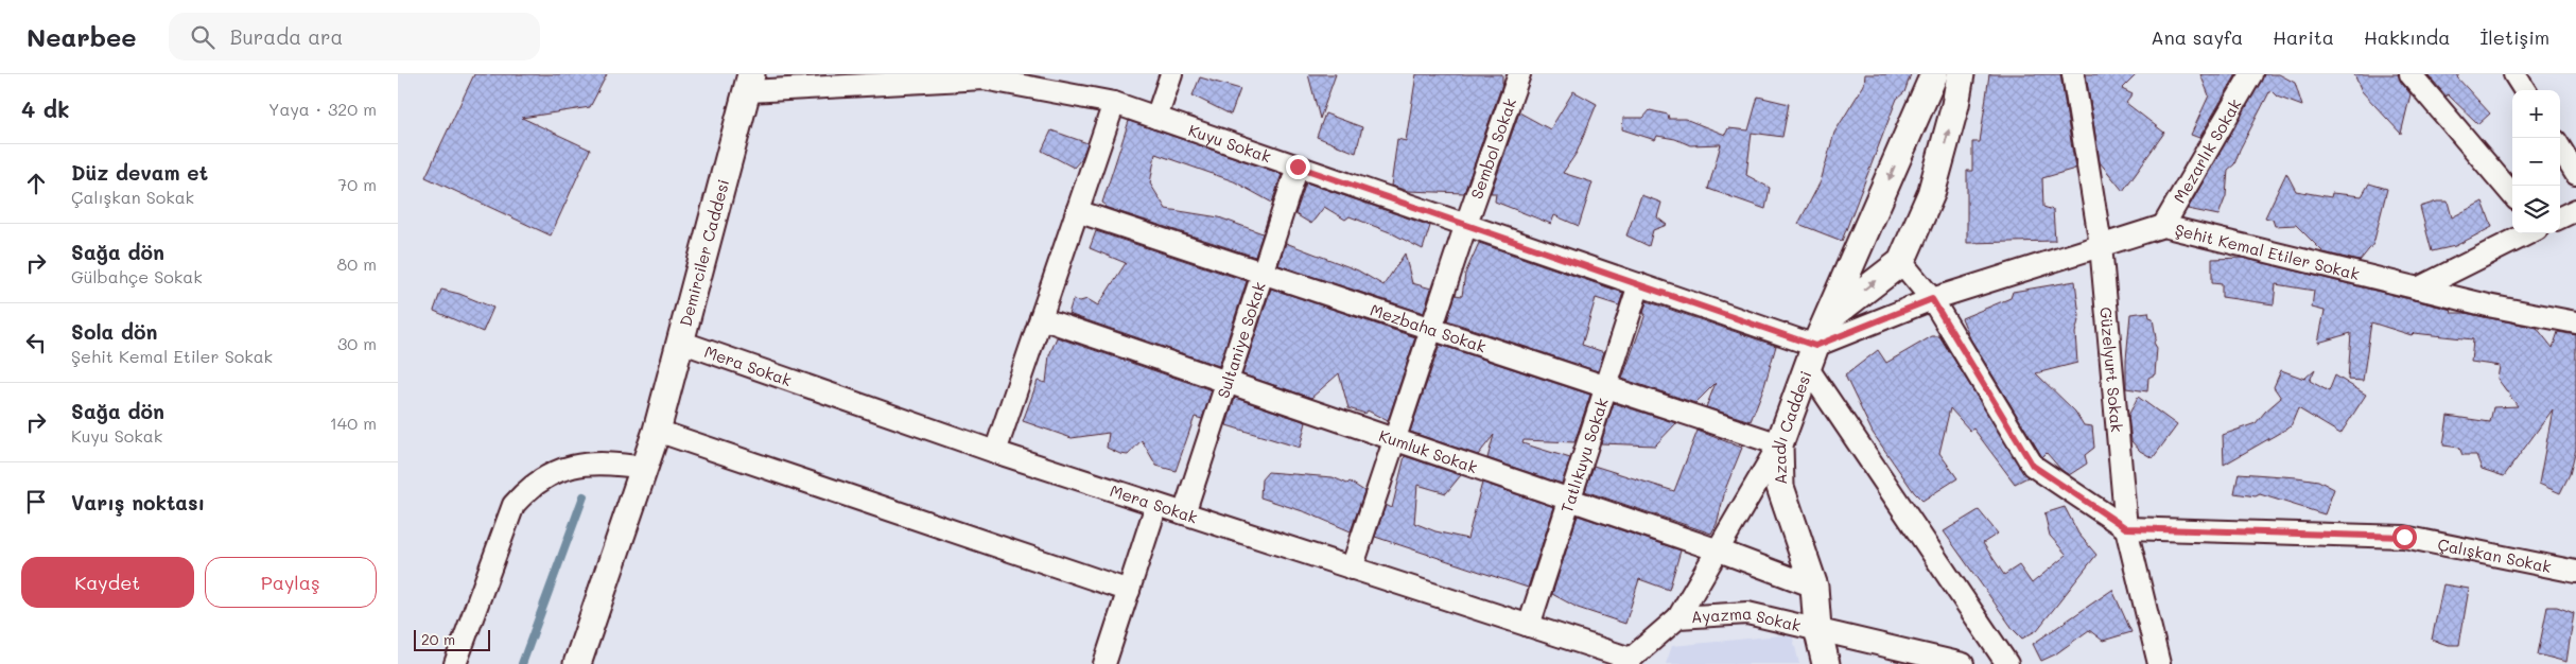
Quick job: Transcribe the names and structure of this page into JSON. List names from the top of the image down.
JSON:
{
  "streets": {
    "street": [
      "Kuyu Sokak",
      "Sembol Sokak",
      "Mezarlık Sokak",
      "Şehit Kemal Etiler Sokak",
      "Demirciler Caddesi",
      "Mezbaha Sokak",
      "Sultaniye Sokak",
      "Mera Sokak",
      "Güzelyurt Sokak",
      "Azadlı Caddesi",
      "Kumluk Sokak",
      "Tatlıkuyu Sokak",
      "Çalışkan Sokak",
      "Ayazma Sokak"
    ]
  },
  "crossings": [
    ["Kuyu Sokak", "Sembol Sokak"],
    ["Kuyu Sokak", "Şehit Kemal Etiler Sokak"],
    ["Kuyu Sokak", "Demirciler Caddesi"],
    ["Kuyu Sokak", "Sultaniye Sokak"],
    ["Kuyu Sokak", "Azadlı Caddesi"],
    ["Kuyu Sokak", "Tatlıkuyu Sokak"],
    ["Sembol Sokak", "Mezbaha Sokak"],
    ["Sembol Sokak", "Mera Sokak"],
    ["Sembol Sokak", "Kumluk Sokak"],
    ["Mezarlık Sokak", "Şehit Kemal Etiler Sokak"],
    ["Şehit Kemal Etiler Sokak", "Güzelyurt Sokak"],
    ["Şehit Kemal Etiler Sokak", "Azadlı Caddesi"],
    ["Demirciler Caddesi", "Mera Sokak"],
    ["Mezbaha Sokak", "Sultaniye Sokak"],
    ["Mezbaha Sokak", "Azadlı Caddesi"],
    ["Mezbaha Sokak", "Tatlıkuyu Sokak"],
    ["Sultaniye Sokak", "Mera Sokak"],
    ["Sultaniye Sokak", "Kumluk Sokak"],
    ["Mera Sokak", "Tatlıkuyu Sokak"],
    ["Mera Sokak", "Ayazma Sokak"],
    ["Güzelyurt Sokak", "Çalışkan Sokak"],
    ["Azadlı Caddesi", "Kumluk Sokak"],
    ["Azadlı Caddesi", "Ayazma Sokak"],
    ["Kumluk Sokak", "Tatlıkuyu Sokak"]
  ],
  "scale_bar": "20 m",
  "page": {
    "header": "Nearbee",
    "search": "Burada ara",
    "nav": [
      "Ana sayfa",
      "Harita",
      "Hakkında",
      "İletişim"
    ],
    "heading": ["4 dk", "Yaya · 320 m"],
    "map_buttons": ["+", "−"],
    "list": [
      ["Düz devam et", "Çalışkan Sokak", "70 m"],
      ["Sağa dön", "Gülbahçe Sokak", "80 m"],
      ["Sola dön", "Şehit Kemal Etiler Sokak", "30 m"],
      ["Sağa dön", "Kuyu Sokak", "140 m"],
      "Varış noktası"
    ],
    "buttons": ["Kaydet", "Paylaş"],
    "scale": "20 m"
  }
}
